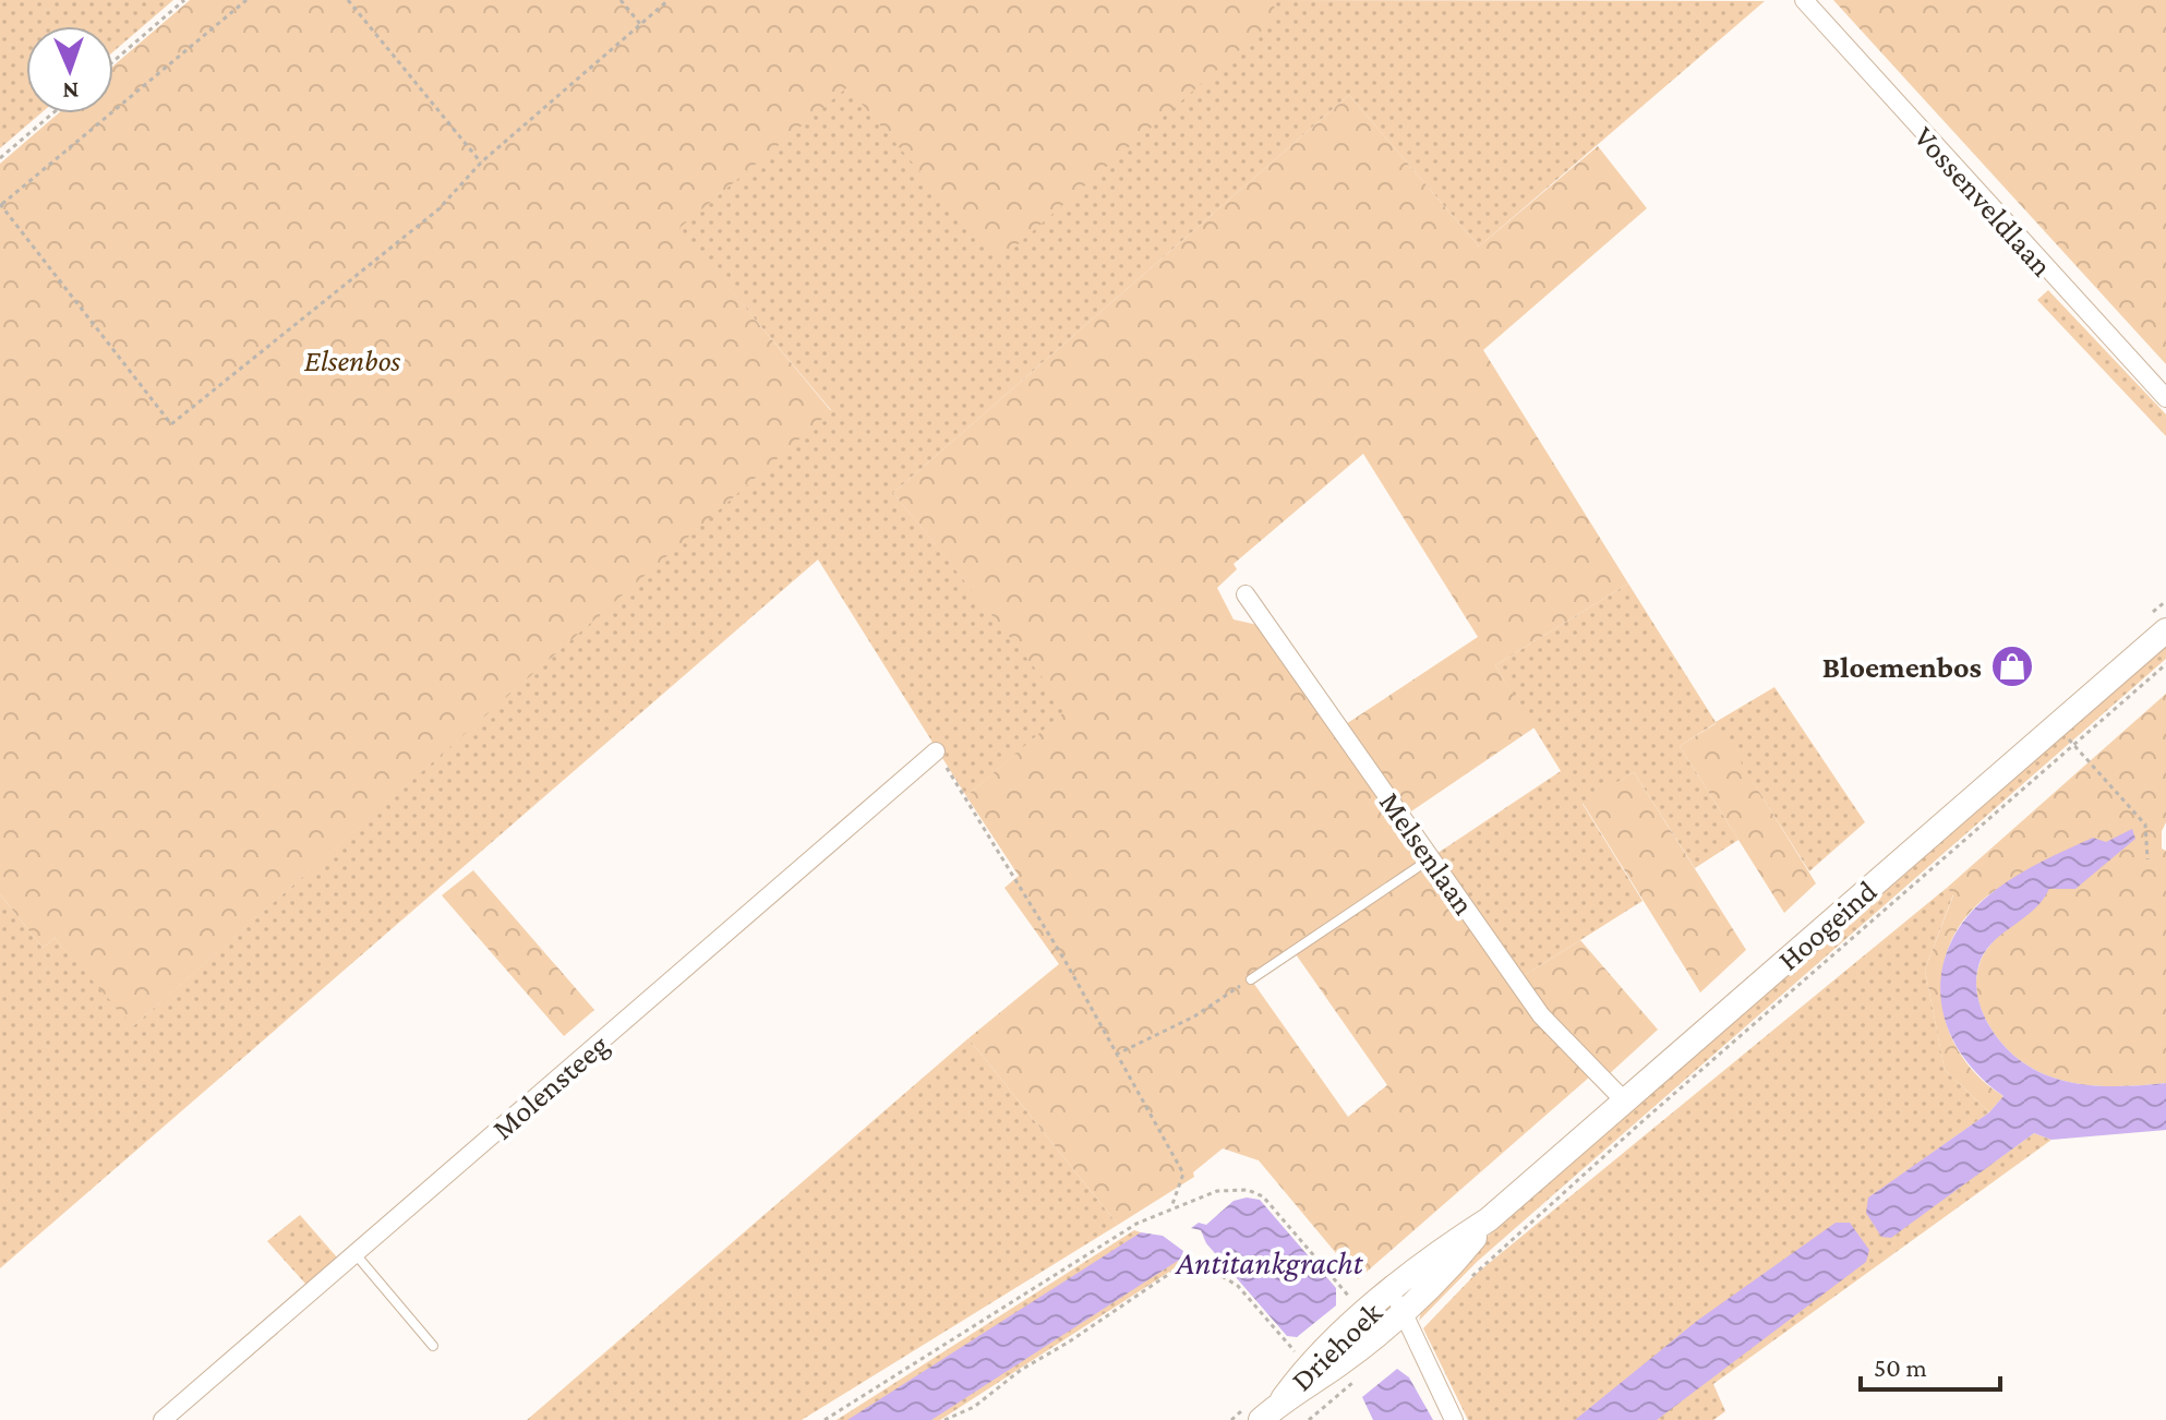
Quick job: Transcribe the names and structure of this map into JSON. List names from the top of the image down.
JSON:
{
  "streets": {
    "main road": ["Hoogeind", "Driehoek"],
    "street": ["Vossenveldlaan", "Melsenlaan", "Molensteeg"]
  },
  "crossings": [
    ["Melsenlaan", "Hoogeind"],
    ["Hoogeind", "Driehoek"]
  ],
  "water": ["Antitankgracht"],
  "parks": ["Elsenbos"],
  "places": {
    "shop": ["Bloemenbos"]
  },
  "scale_bar": "50 m",
  "north": "bottom"
}
